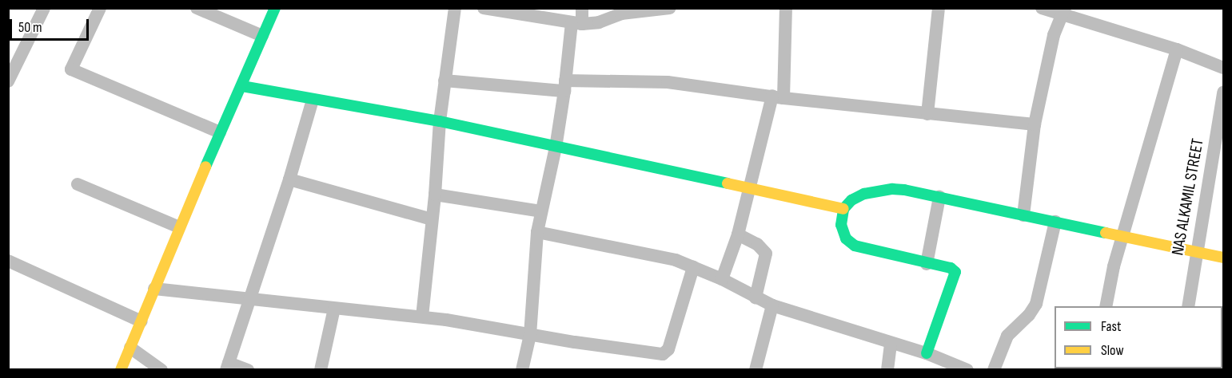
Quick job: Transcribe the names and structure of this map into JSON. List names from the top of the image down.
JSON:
{
  "streets": {
    "street": ["NAS ALKAMIL STREET"]
  },
  "legend": ["Fast", "Slow"],
  "scale_bar": "50 m"
}
